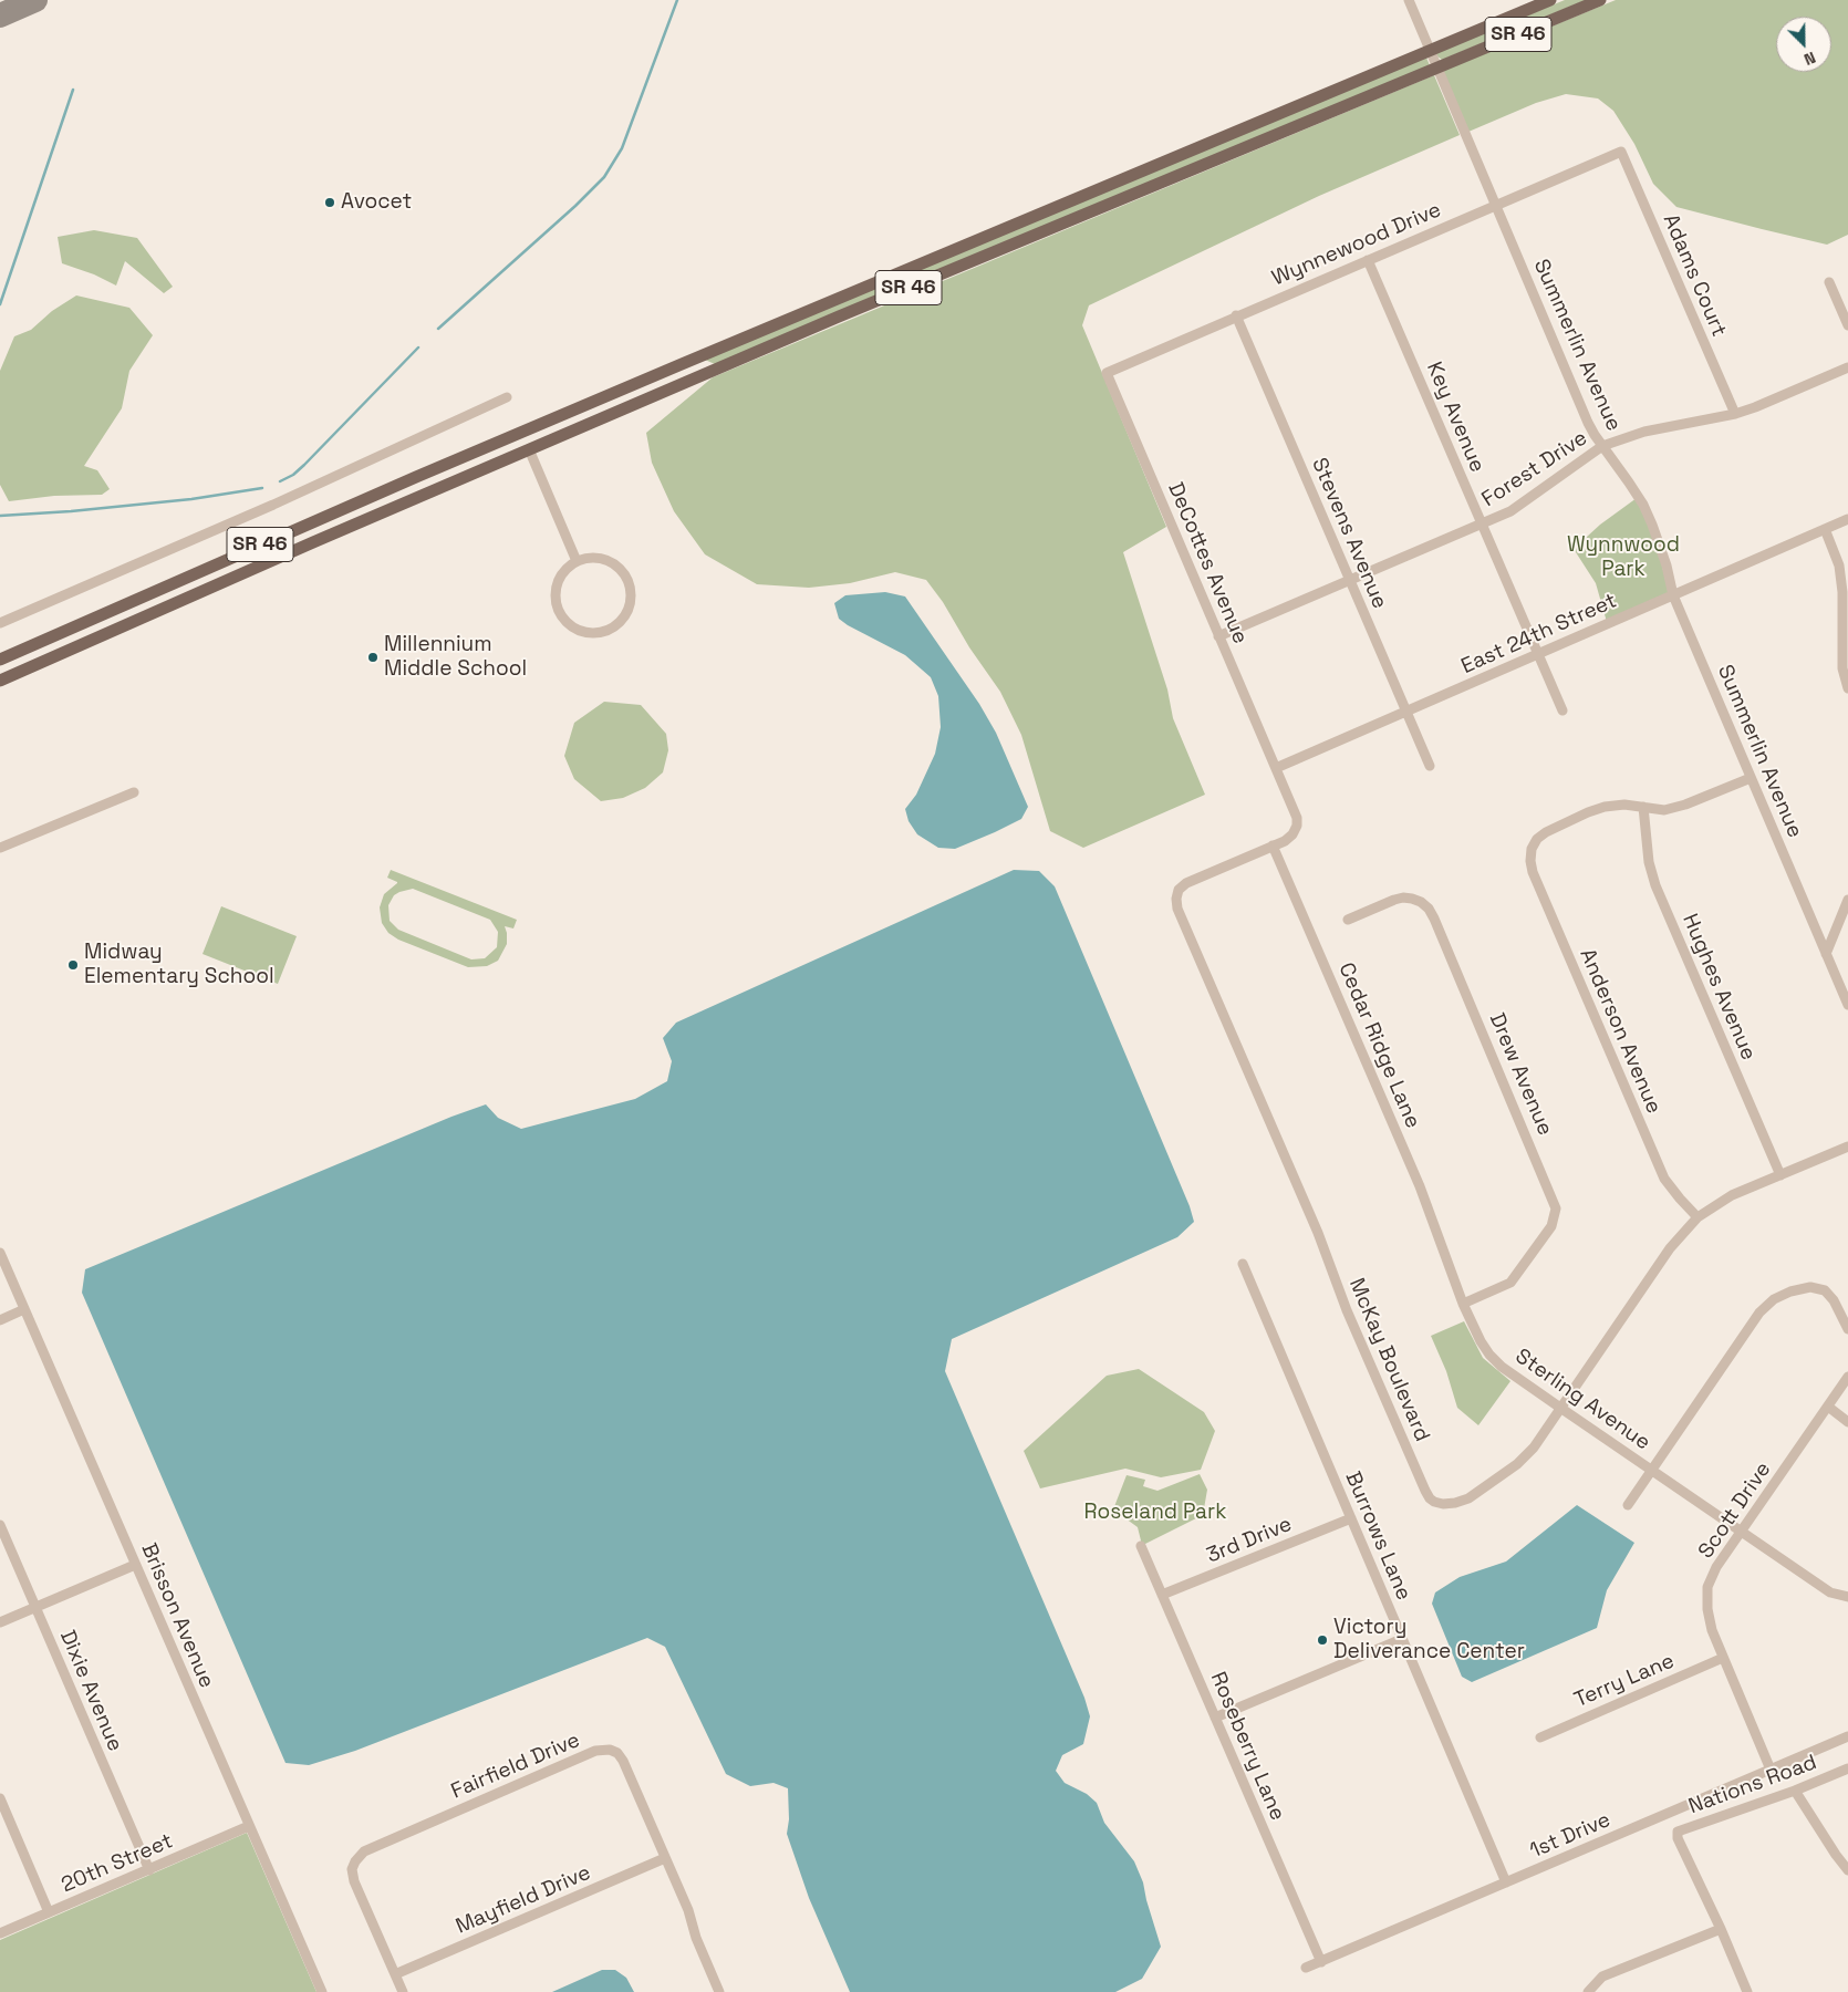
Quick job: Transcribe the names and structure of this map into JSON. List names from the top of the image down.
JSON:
{
  "streets": {
    "main road": ["SR 46"],
    "street": [
      "Wynnewood Drive",
      "Adams Court",
      "Summerlin Avenue",
      "Key Avenue",
      "Forest Drive",
      "Stevens Avenue",
      "DeCottes Avenue",
      "East 24th Street",
      "Hughes Avenue",
      "Anderson Avenue",
      "Cedar Ridge Lane",
      "Drew Avenue",
      "McKay Boulevard",
      "Sterling Avenue",
      "Scott Drive",
      "Burrows Lane",
      "3rd Drive",
      "Brisson Avenue",
      "Terry Lane",
      "Dixie Avenue",
      "Roseberry Lane",
      "Fairfield Drive",
      "Nations Road",
      "1st Drive",
      "20th Street",
      "Mayfield Drive"
    ]
  },
  "crossings": [
    ["SR 46", "Summerlin Avenue"],
    ["Wynnewood Drive", "Adams Court"],
    ["Wynnewood Drive", "Summerlin Avenue"],
    ["Wynnewood Drive", "Key Avenue"],
    ["Wynnewood Drive", "Stevens Avenue"],
    ["Wynnewood Drive", "DeCottes Avenue"],
    ["Adams Court", "Forest Drive"],
    ["Summerlin Avenue", "Forest Drive"],
    ["Summerlin Avenue", "East 24th Street"],
    ["Key Avenue", "Forest Drive"],
    ["Key Avenue", "East 24th Street"],
    ["Forest Drive", "Stevens Avenue"],
    ["Forest Drive", "DeCottes Avenue"],
    ["Stevens Avenue", "East 24th Street"],
    ["DeCottes Avenue", "East 24th Street"],
    ["DeCottes Avenue", "McKay Boulevard"],
    ["East 24th Street", "McKay Boulevard"],
    ["Hughes Avenue", "Anderson Avenue"],
    ["Hughes Avenue", "McKay Boulevard"],
    ["Anderson Avenue", "McKay Boulevard"],
    ["Cedar Ridge Lane", "McKay Boulevard"],
    ["Cedar Ridge Lane", "Sterling Avenue"],
    ["Drew Avenue", "Sterling Avenue"],
    ["McKay Boulevard", "Sterling Avenue"],
    ["Sterling Avenue", "Scott Drive"],
    ["Scott Drive", "Terry Lane"],
    ["Scott Drive", "1st Drive"],
    ["Burrows Lane", "3rd Drive"],
    ["Burrows Lane", "1st Drive"],
    ["3rd Drive", "Roseberry Lane"],
    ["Brisson Avenue", "20th Street"],
    ["Dixie Avenue", "20th Street"],
    ["Roseberry Lane", "1st Drive"],
    ["Fairfield Drive", "Mayfield Drive"]
  ],
  "parks": ["Wynnwood Park", "Roseland Park"],
  "places": [
    "Avocet",
    "Millennium Middle School",
    "Midway Elementary School",
    "Victory Deliverance Center"
  ],
  "north": "bottom right"
}
